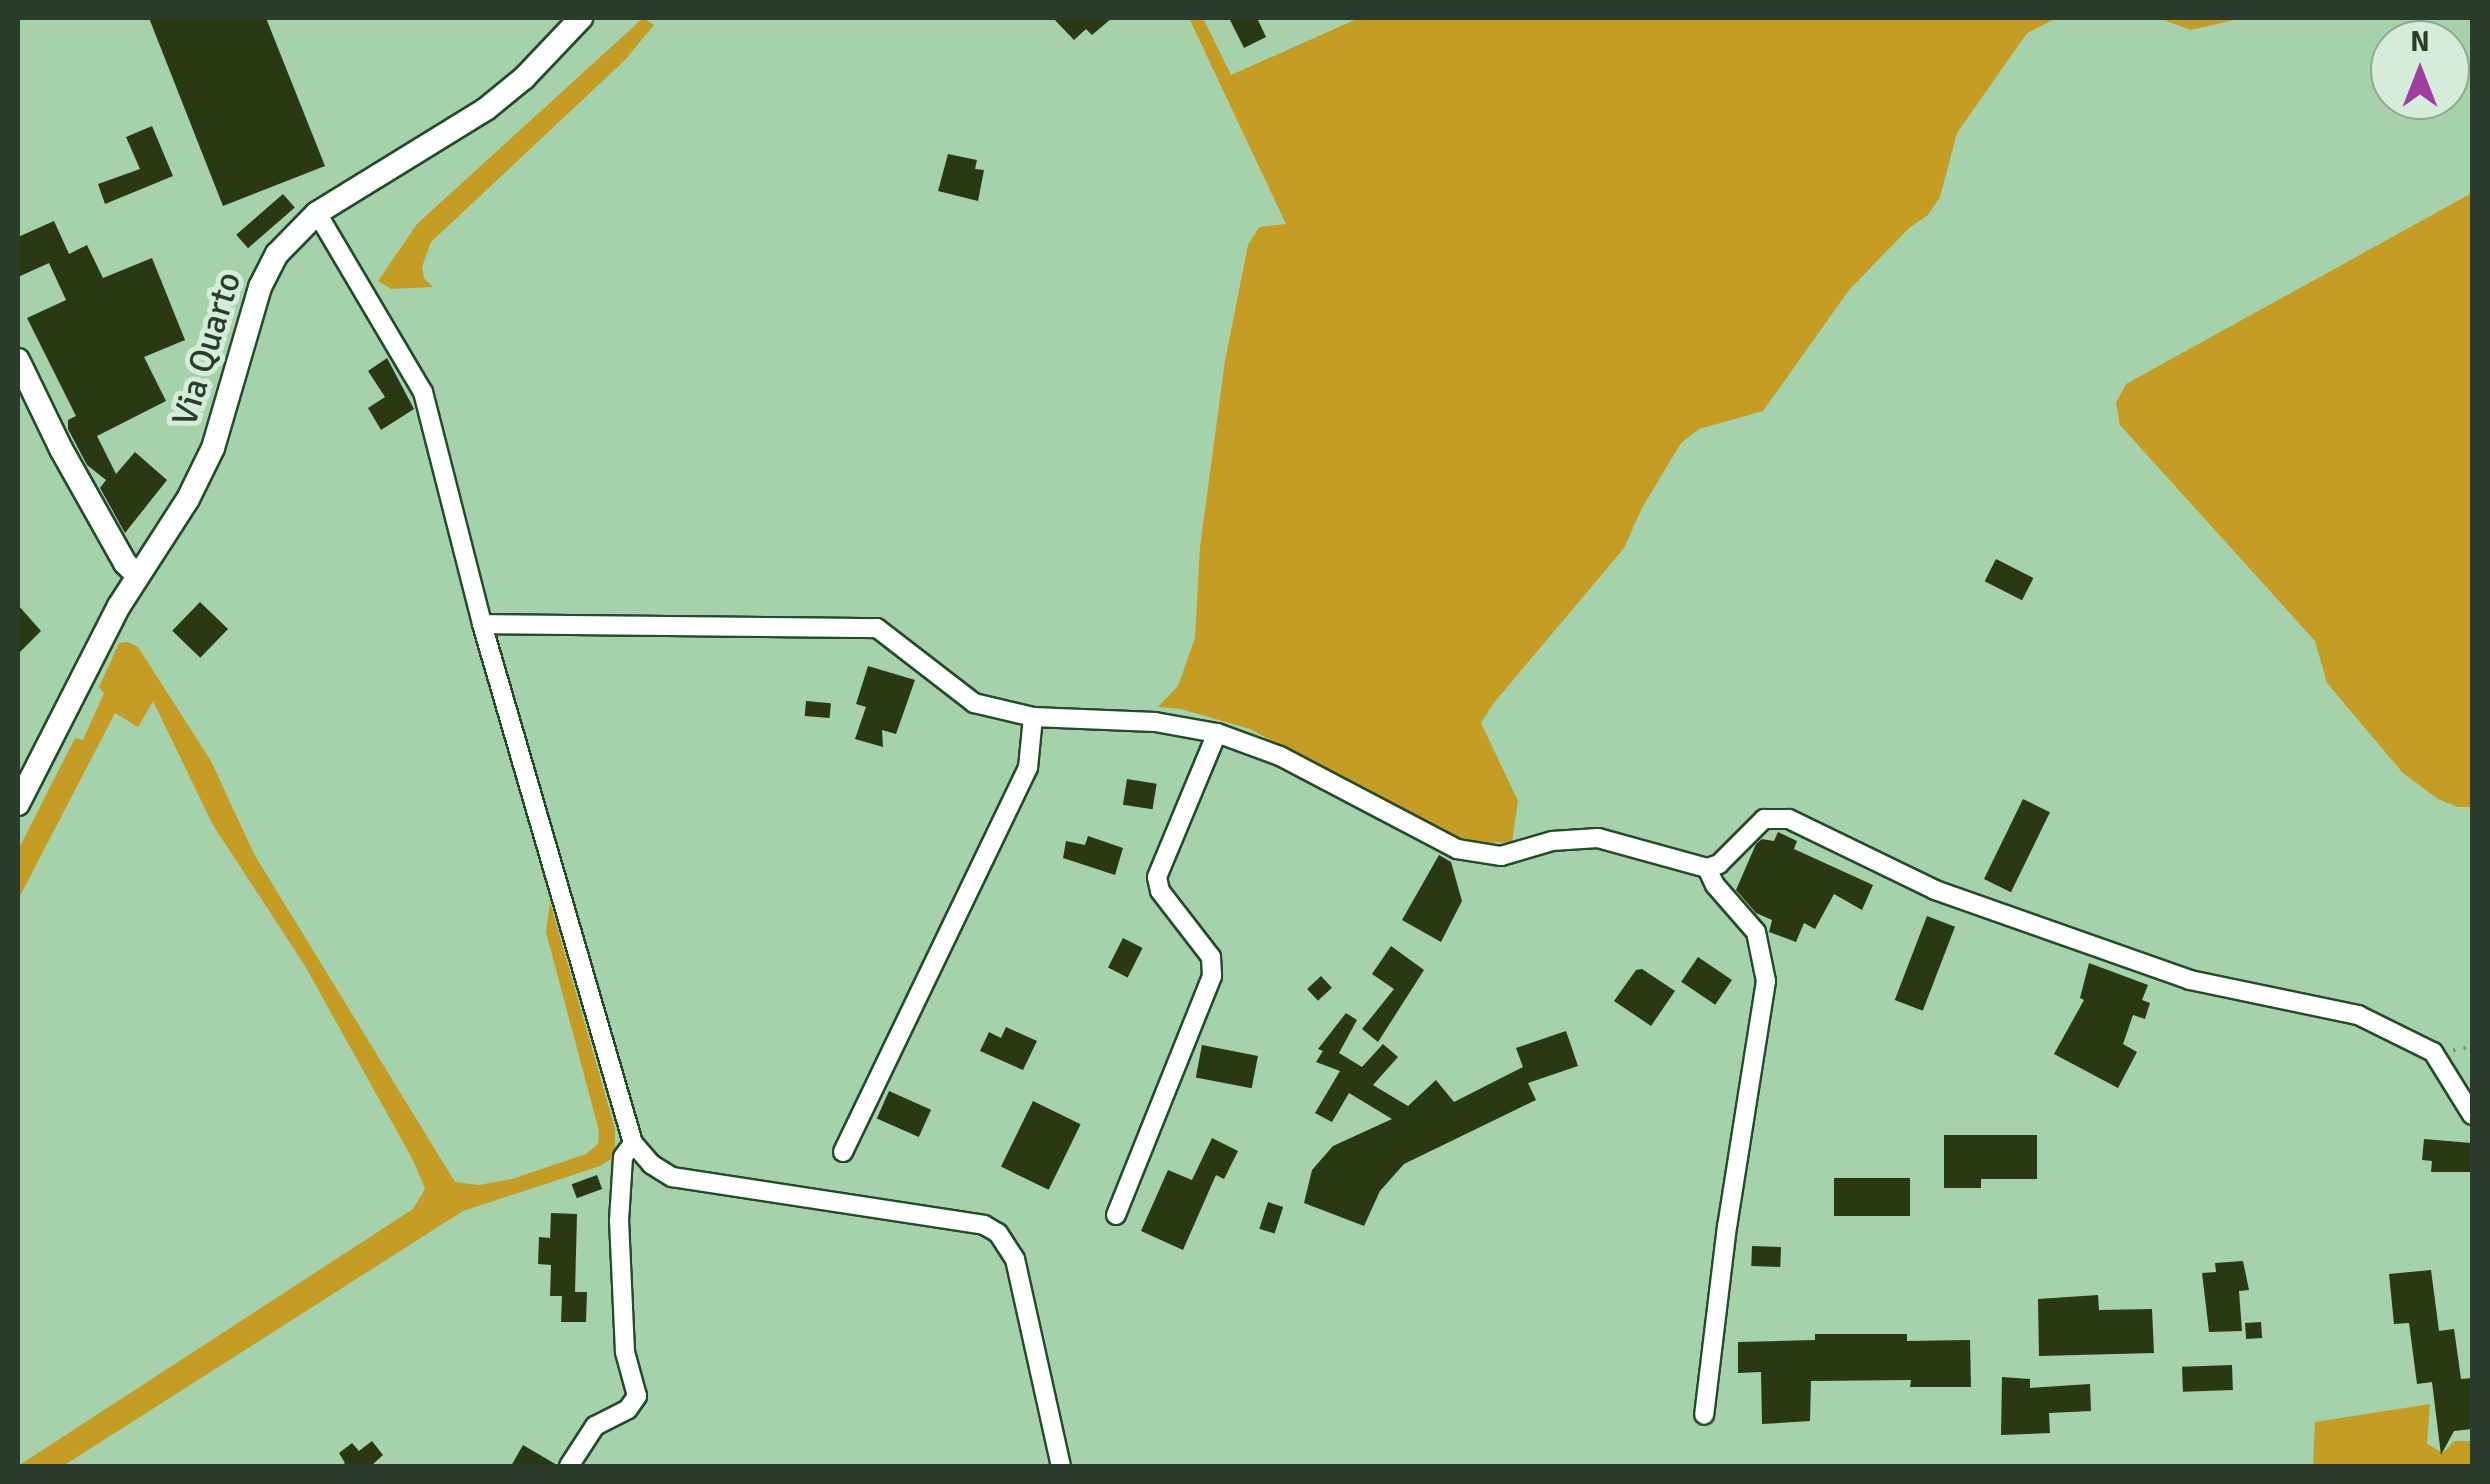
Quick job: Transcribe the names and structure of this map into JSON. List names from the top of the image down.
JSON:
{
  "streets": {
    "street": ["Via Quarto"]
  },
  "north": "top"
}
